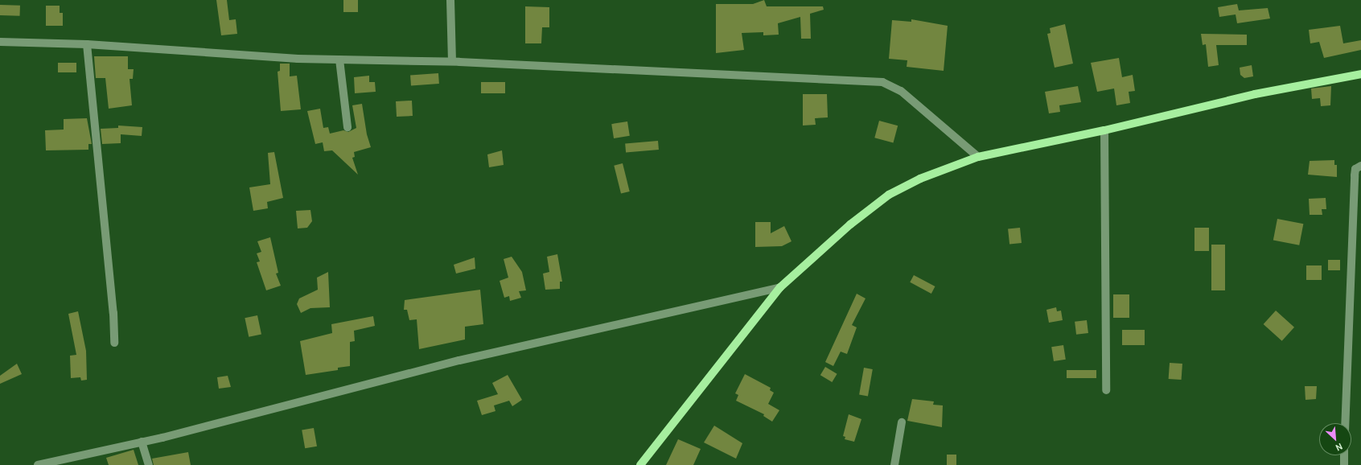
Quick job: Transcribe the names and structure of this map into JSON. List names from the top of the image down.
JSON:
{
  "north": "bottom right"
}
